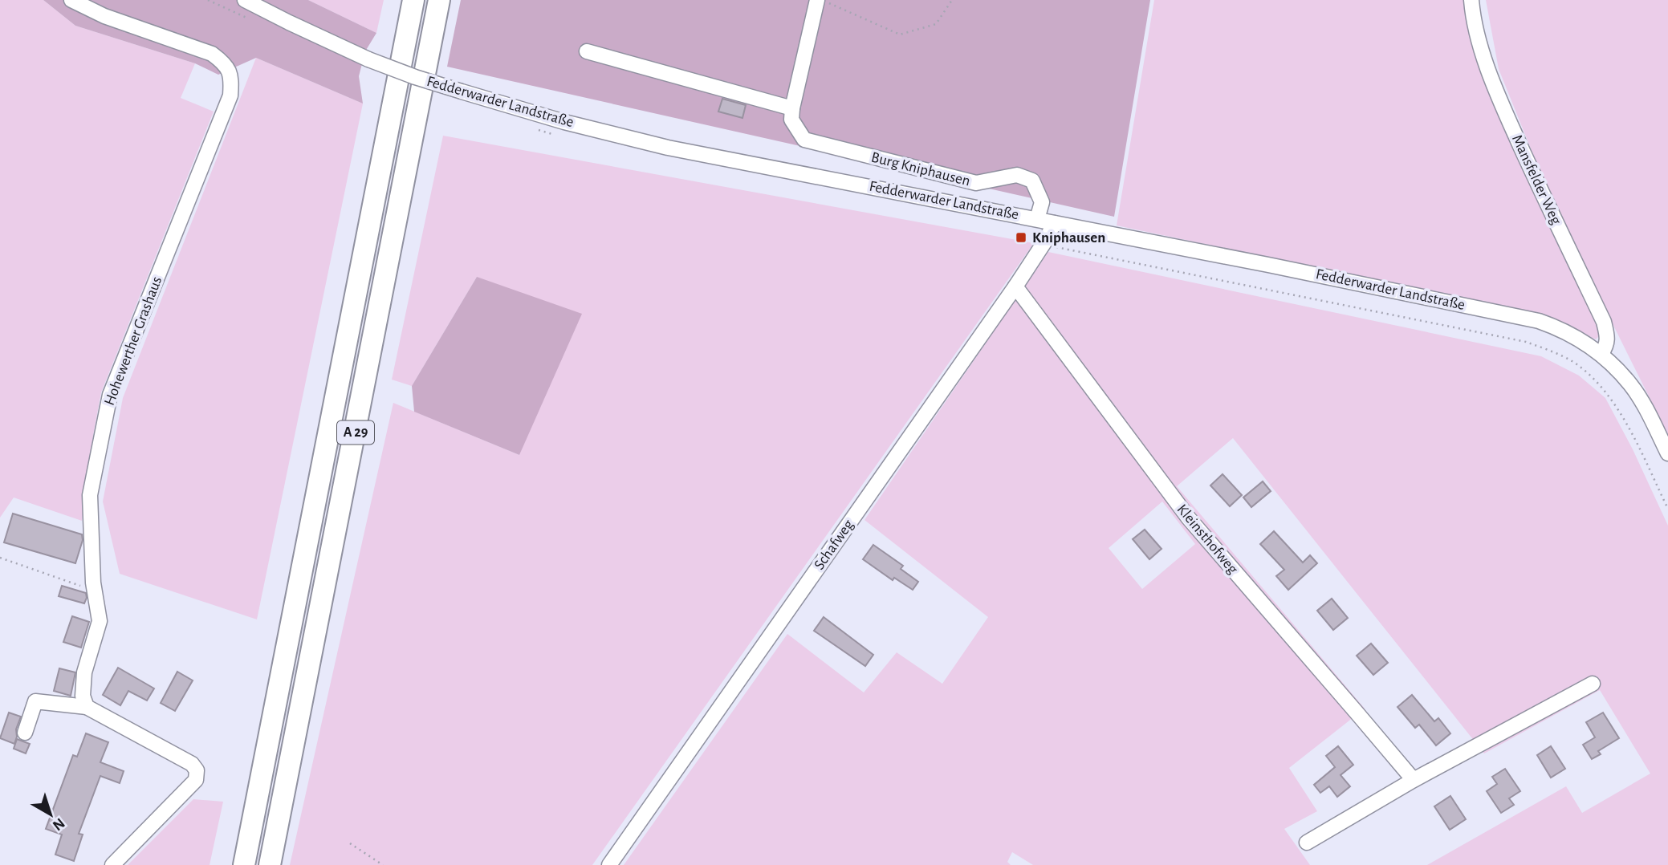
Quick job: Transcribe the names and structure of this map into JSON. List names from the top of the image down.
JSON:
{
  "streets": {
    "highway": ["A 29"],
    "street": [
      "Fedderwarder Landstraße",
      "Burg Kniphausen",
      "Mansfelder Weg",
      "Hohewerther Grashaus",
      "Kleinsthofweg",
      "Schafweg"
    ]
  },
  "crossings": [
    ["Fedderwarder Landstraße", "Burg Kniphausen"],
    ["Fedderwarder Landstraße", "Mansfelder Weg"],
    ["Fedderwarder Landstraße", "Schafweg"],
    ["Kleinsthofweg", "Schafweg"]
  ],
  "places": {
    "transit": ["Kniphausen"]
  },
  "north": "bottom right"
}
